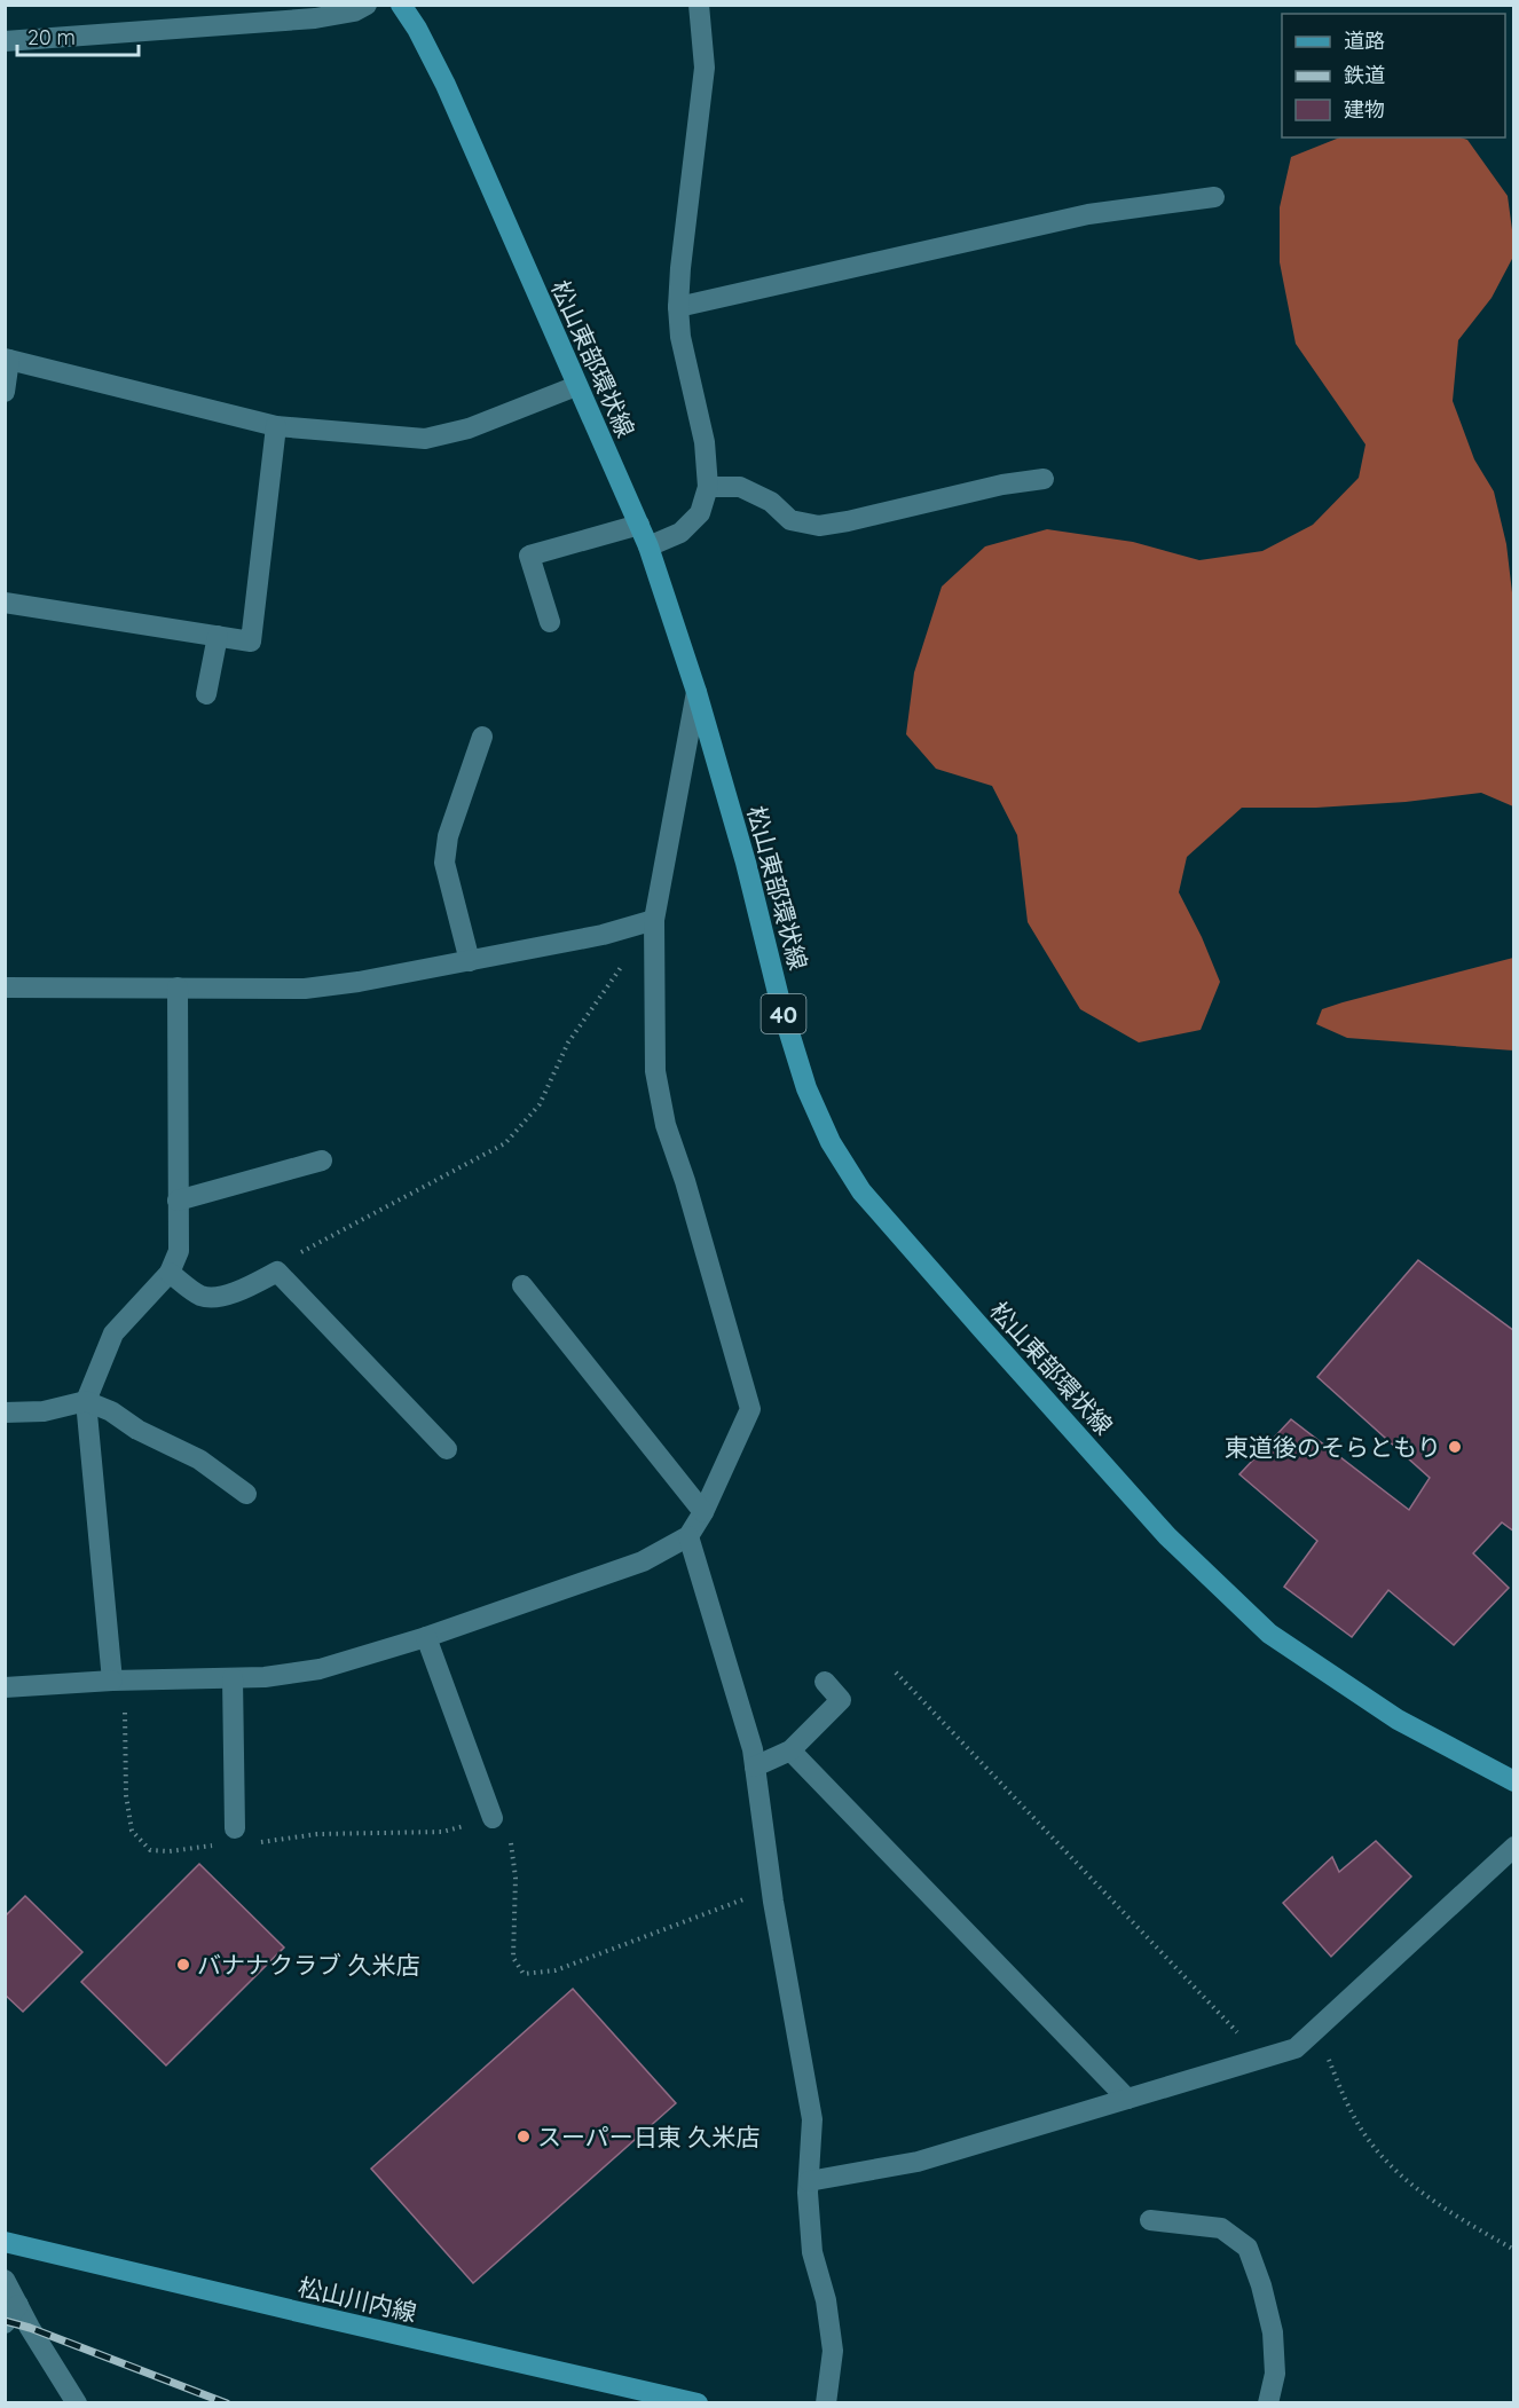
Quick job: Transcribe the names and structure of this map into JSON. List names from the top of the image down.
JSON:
{
  "streets": {
    "main road": ["松山東部環状線", "40", "松山川内線"]
  },
  "places": ["東道後のそらともり", "バナナクラブ 久米店", "スーパー日東 久米店"],
  "legend": ["道路", "鉄道", "建物"],
  "scale_bar": "20 m"
}
